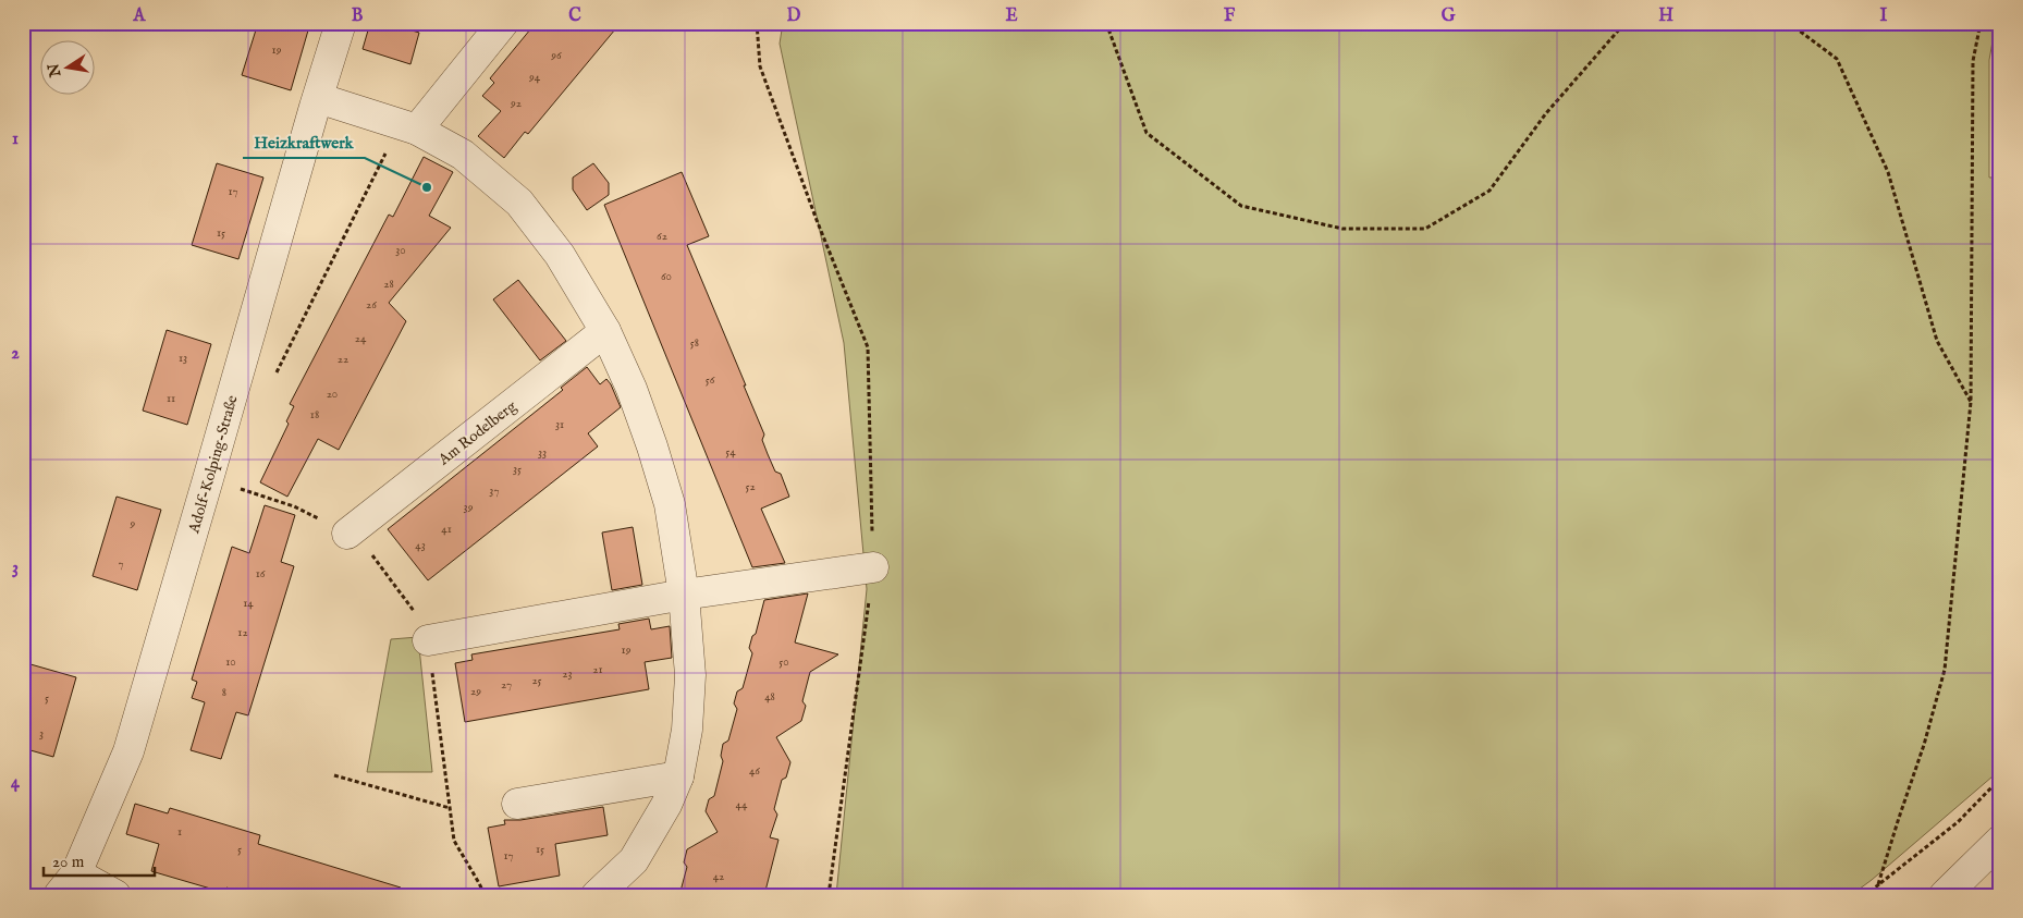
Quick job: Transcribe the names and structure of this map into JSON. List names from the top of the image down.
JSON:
{
  "streets": {
    "street": ["Am Rodelberg", "Adolf-Kolping-Straße"]
  },
  "places": ["Heizkraftwerk"],
  "house_numbers": [
    "19",
    "96",
    "94",
    "92",
    "17",
    "15",
    "62",
    "30",
    "60",
    "28",
    "26",
    "24",
    "58",
    "13",
    "22",
    "56",
    "20",
    "11",
    "18",
    "31",
    "54",
    "33",
    "35",
    "52",
    "37",
    "39",
    "9",
    "41",
    "43",
    "7",
    "16",
    "14",
    "12",
    "19",
    "10",
    "50",
    "21",
    "23",
    "25",
    "27",
    "29",
    "8",
    "48",
    "5",
    "3",
    "46",
    "44",
    "1",
    "5",
    "15",
    "17",
    "42"
  ],
  "scale_bar": "20 m",
  "north": "left",
  "grid": {
    "columns": [
      "A",
      "B",
      "C",
      "D",
      "E",
      "F",
      "G",
      "H",
      "I"
    ],
    "rows": [
      "1",
      "2",
      "3",
      "4"
    ]
  }
}
